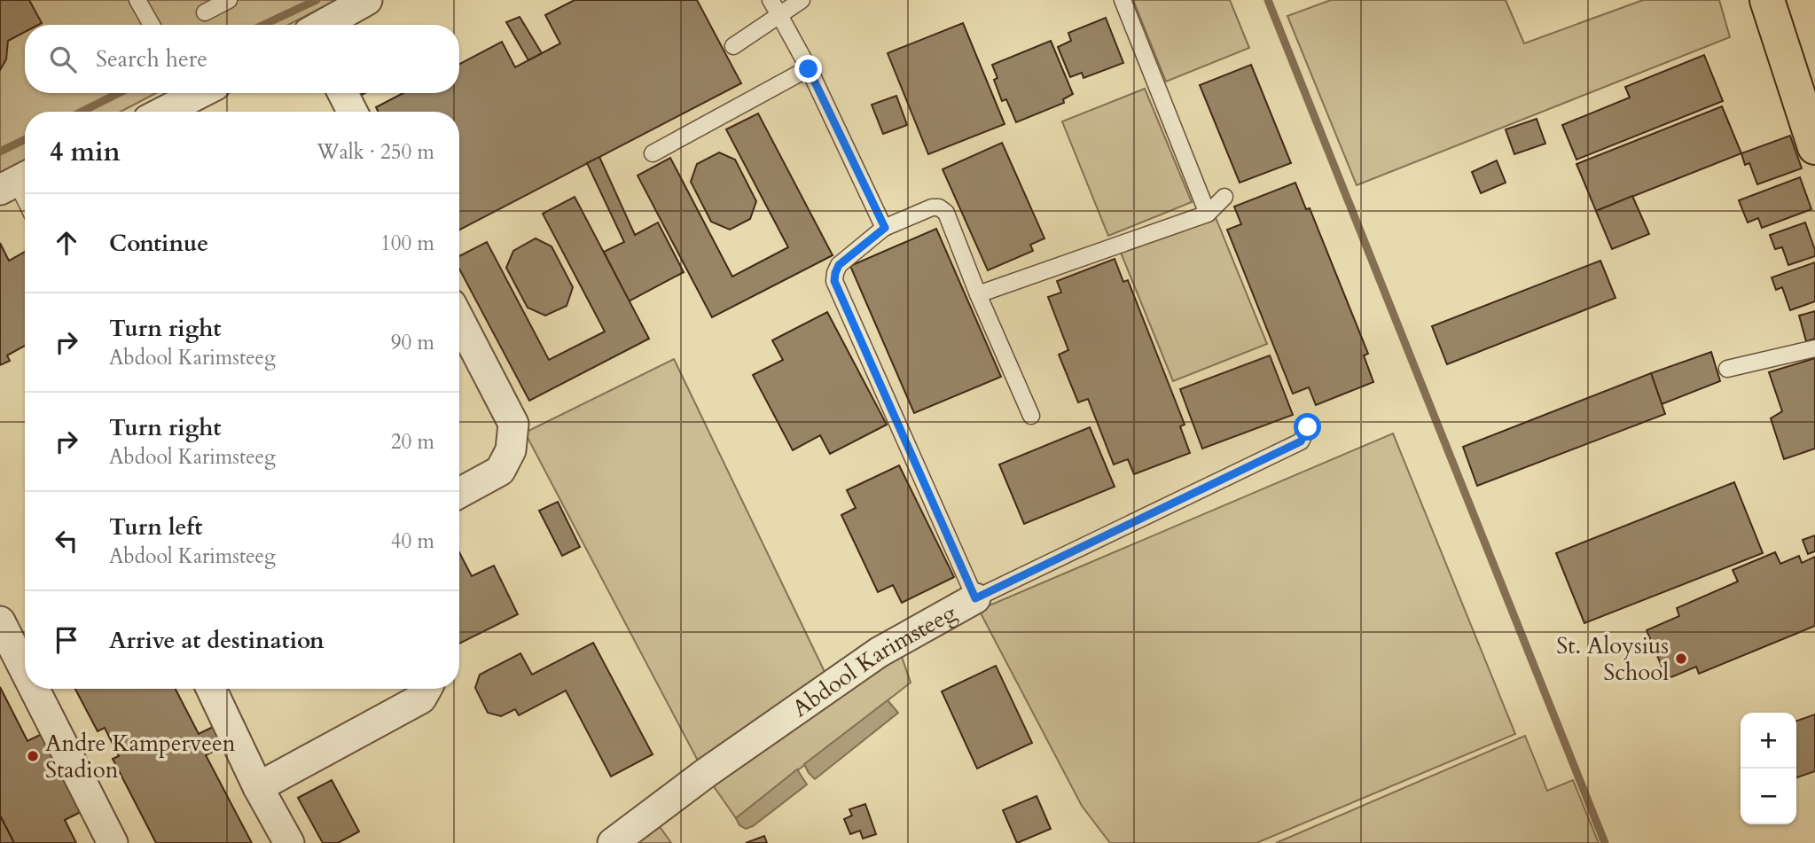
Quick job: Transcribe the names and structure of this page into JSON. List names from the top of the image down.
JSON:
{
  "streets": {
    "street": ["Abdool Karimsteeg"]
  },
  "places": ["St. Aloysius School", "Andre Kamperveen Stadion"],
  "page": {
    "search": "Search here",
    "heading": ["4 min", "Walk · 250 m"],
    "list": [
      ["Continue", "100 m"],
      ["Turn right", "Abdool Karimsteeg", "90 m"],
      ["Turn right", "Abdool Karimsteeg", "20 m"],
      ["Turn left", "Abdool Karimsteeg", "40 m"],
      "Arrive at destination"
    ],
    "map_buttons": ["+", "−"]
  }
}
